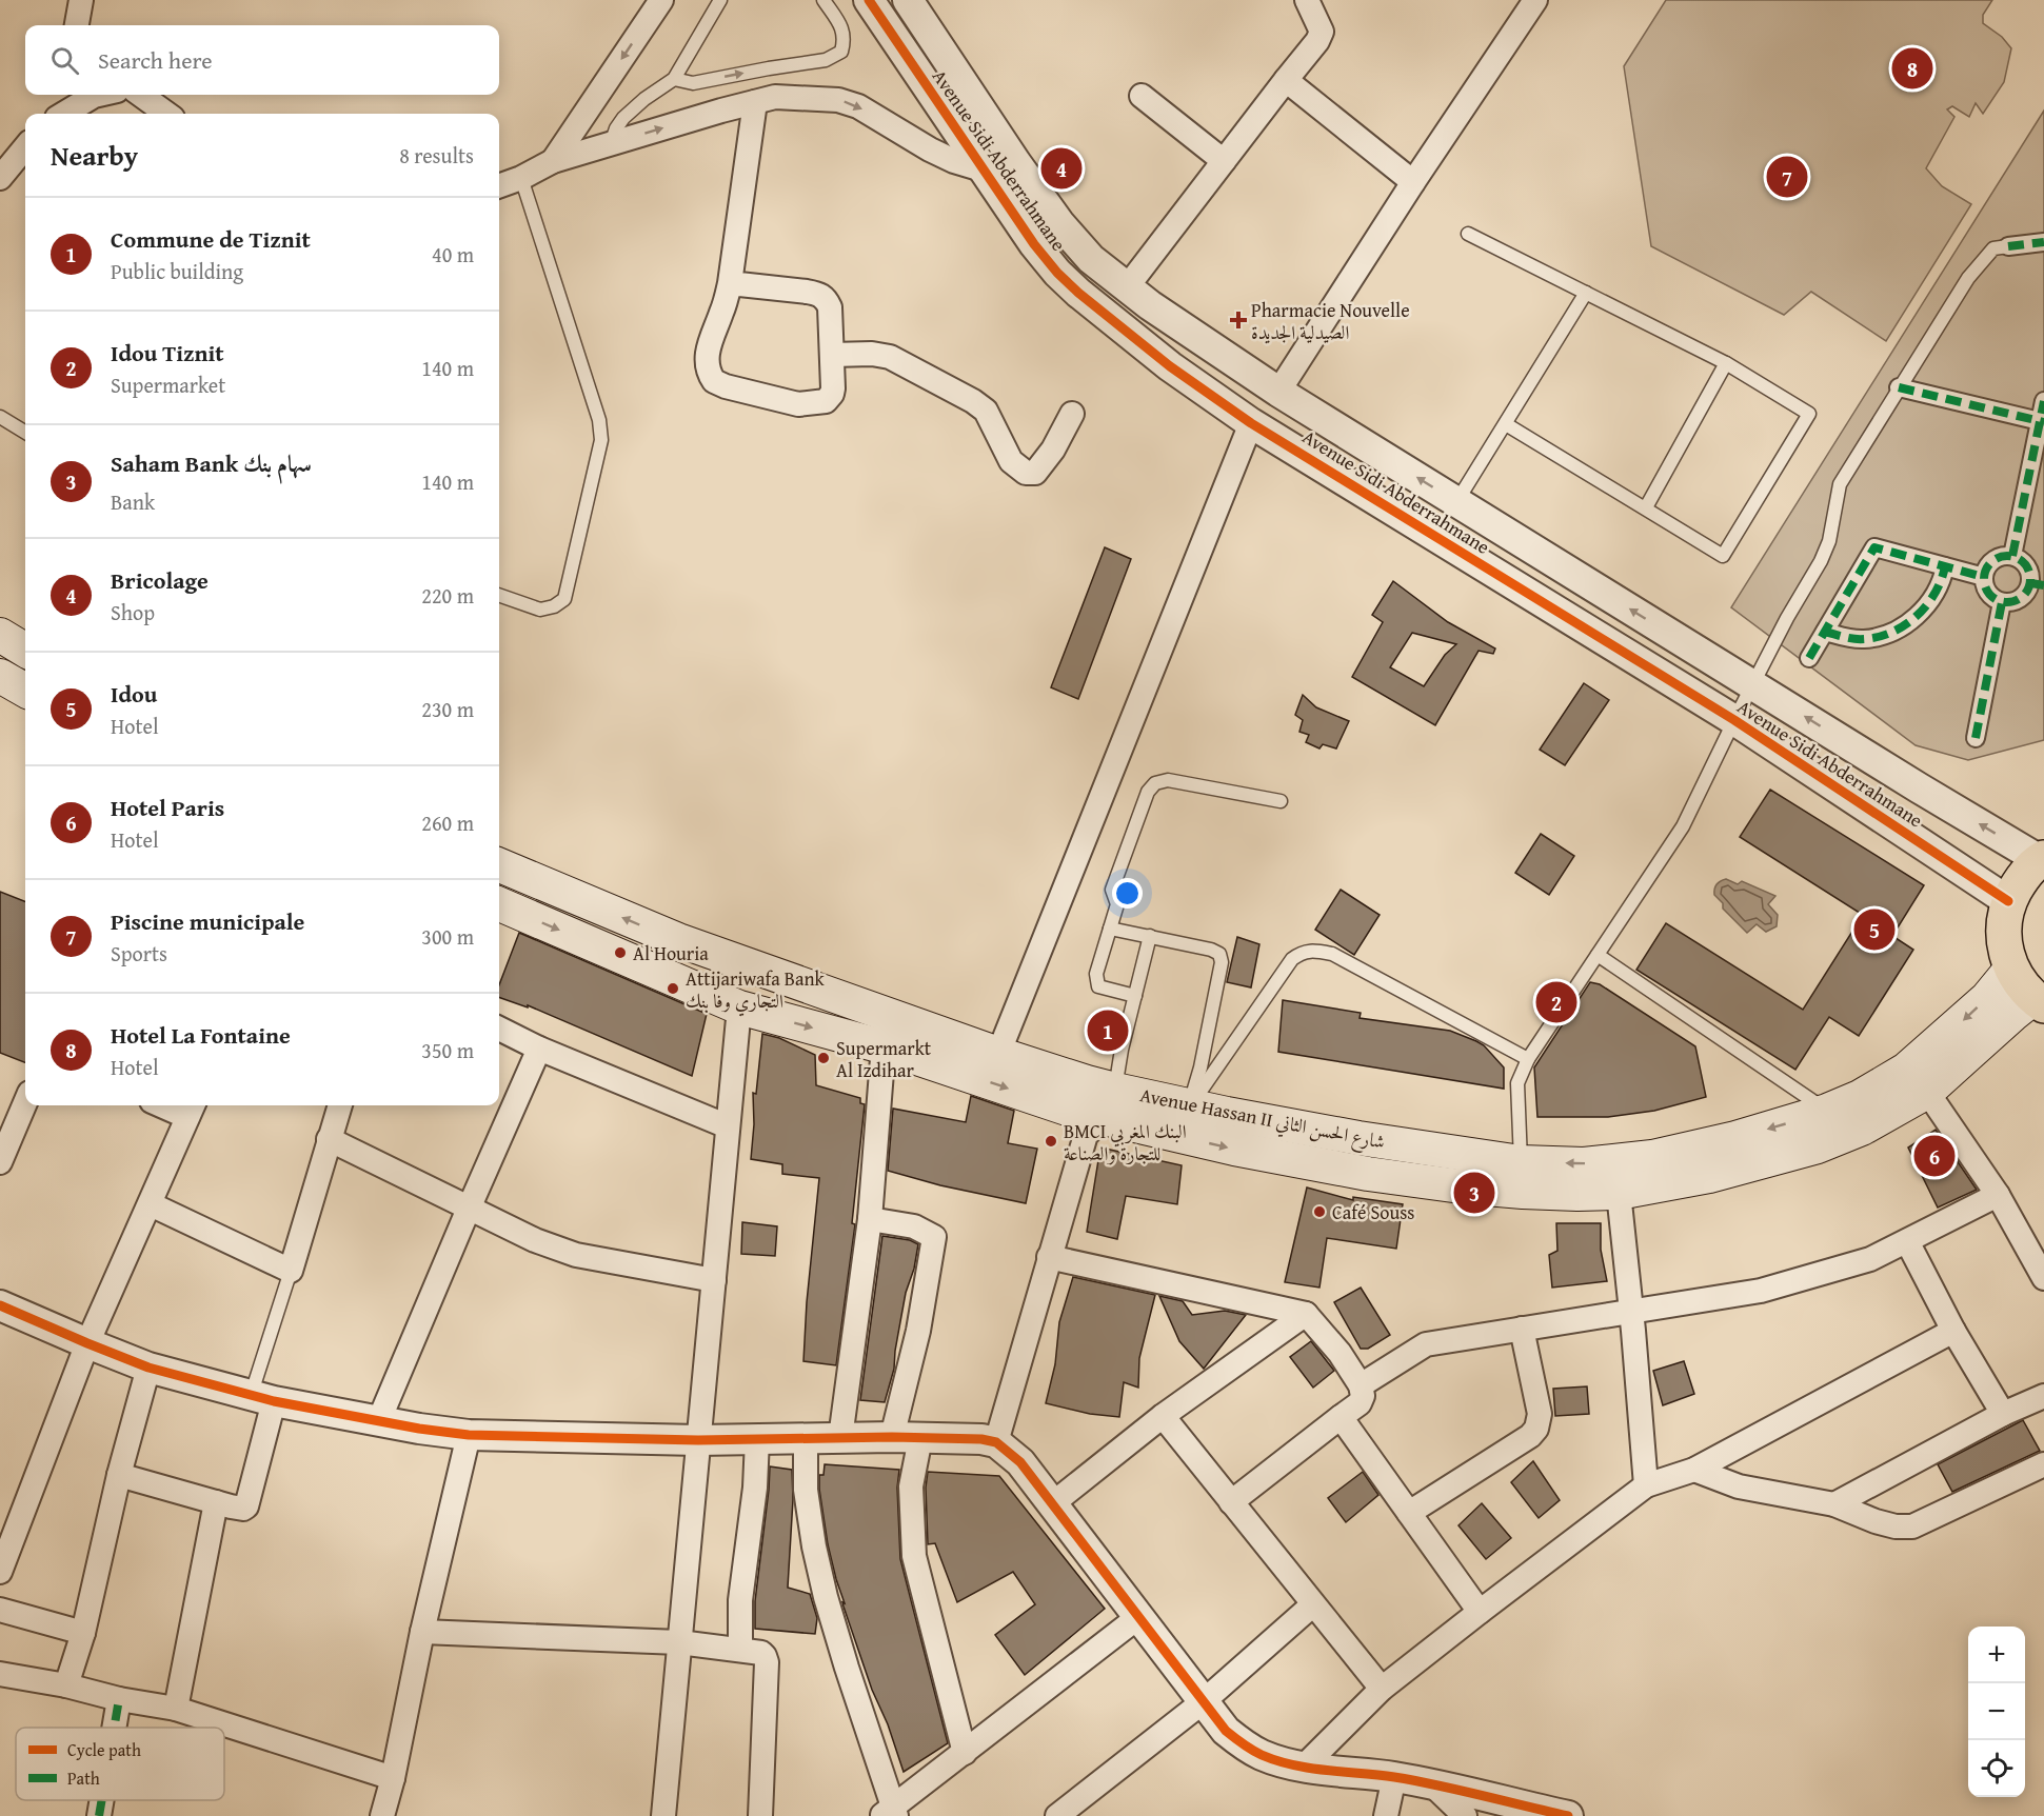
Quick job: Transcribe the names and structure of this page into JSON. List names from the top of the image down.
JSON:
{
  "streets": {
    "main road": ["Avenue Hassan II شارع الحسن الثاني"],
    "street": ["Avenue Sidi Abderrahmane"]
  },
  "places": {
    "health": ["Pharmacie Nouvelle الصيدلية الجديدة"],
    "other": [
      "Al Houria",
      "Attijariwafa Bank التجاري وفا بنك",
      "Supermarkt Al Izdihar",
      "BMCI البنك المغربي للتجارة والصناعة",
      "Café Souss"
    ]
  },
  "legend": ["Cycle path", "Path"],
  "page": {
    "search": "Search here",
    "pins": [
      "8",
      "4",
      "7",
      "5",
      "2",
      "1",
      "6",
      "3"
    ],
    "heading": ["Nearby", "8 results"],
    "list": [
      {
        "mark": "1",
        "name": "Commune de Tiznit",
        "note": "Public building",
        "value": "40 m"
      },
      {
        "mark": "2",
        "name": "Idou Tiznit",
        "note": "Supermarket",
        "value": "140 m"
      },
      {
        "mark": "3",
        "name": "Saham Bank سهام بنك",
        "note": "Bank",
        "value": "140 m"
      },
      {
        "mark": "4",
        "name": "Bricolage",
        "note": "Shop",
        "value": "220 m"
      },
      {
        "mark": "5",
        "name": "Idou",
        "note": "Hotel",
        "value": "230 m"
      },
      {
        "mark": "6",
        "name": "Hotel Paris",
        "note": "Hotel",
        "value": "260 m"
      },
      {
        "mark": "7",
        "name": "Piscine municipale",
        "note": "Sports",
        "value": "300 m"
      },
      {
        "mark": "8",
        "name": "Hotel La Fontaine",
        "note": "Hotel",
        "value": "350 m"
      }
    ],
    "map_buttons": ["+", "−"]
  }
}
